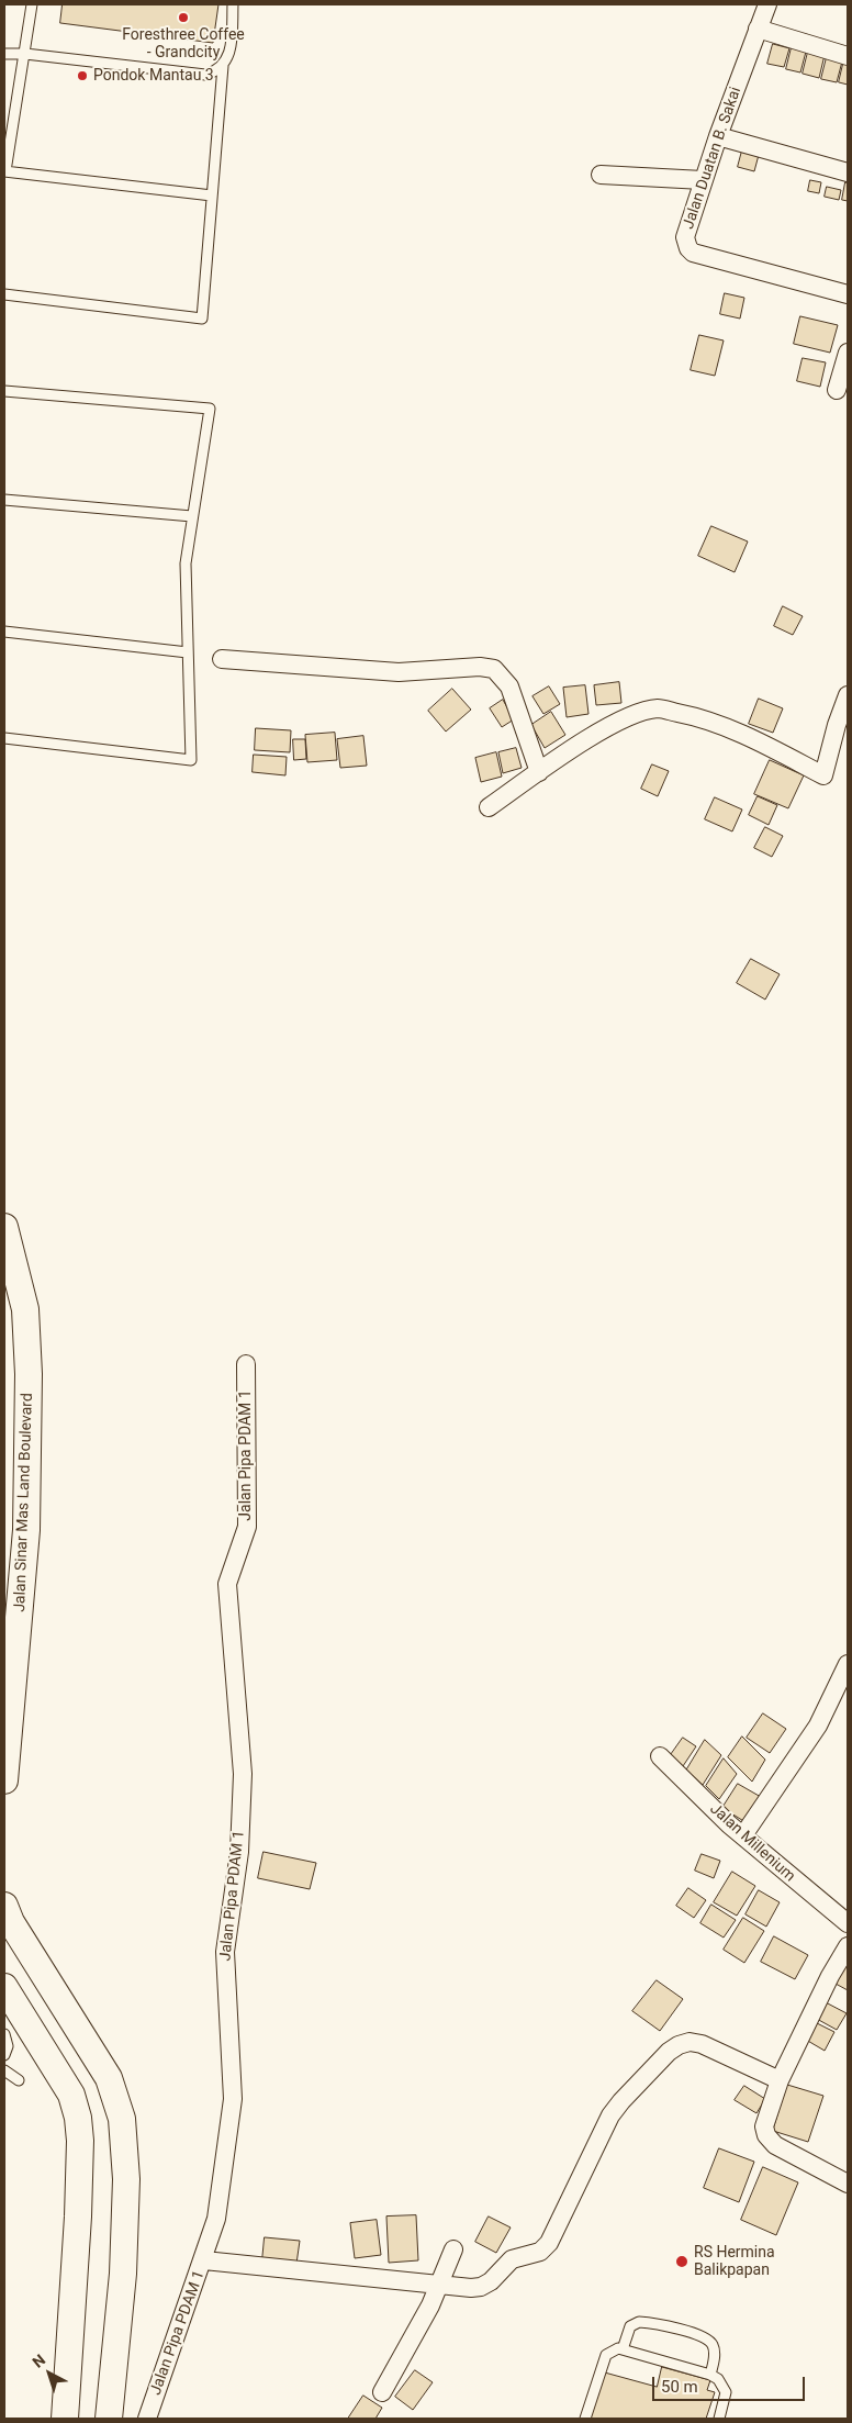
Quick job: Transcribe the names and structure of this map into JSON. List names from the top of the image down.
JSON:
{
  "streets": {
    "street": [
      "Jalan Duatan B. Sakai",
      "Jalan Pipa PDAM 1",
      "Jalan Sinar Mas Land Boulevard",
      "Jalan Millenium"
    ]
  },
  "places": ["Foresthree Coffee - Grandcity", "Pondok Mantau 3", "RS Hermina Balikpapan"],
  "scale_bar": "50 m",
  "north": "top left"
}
